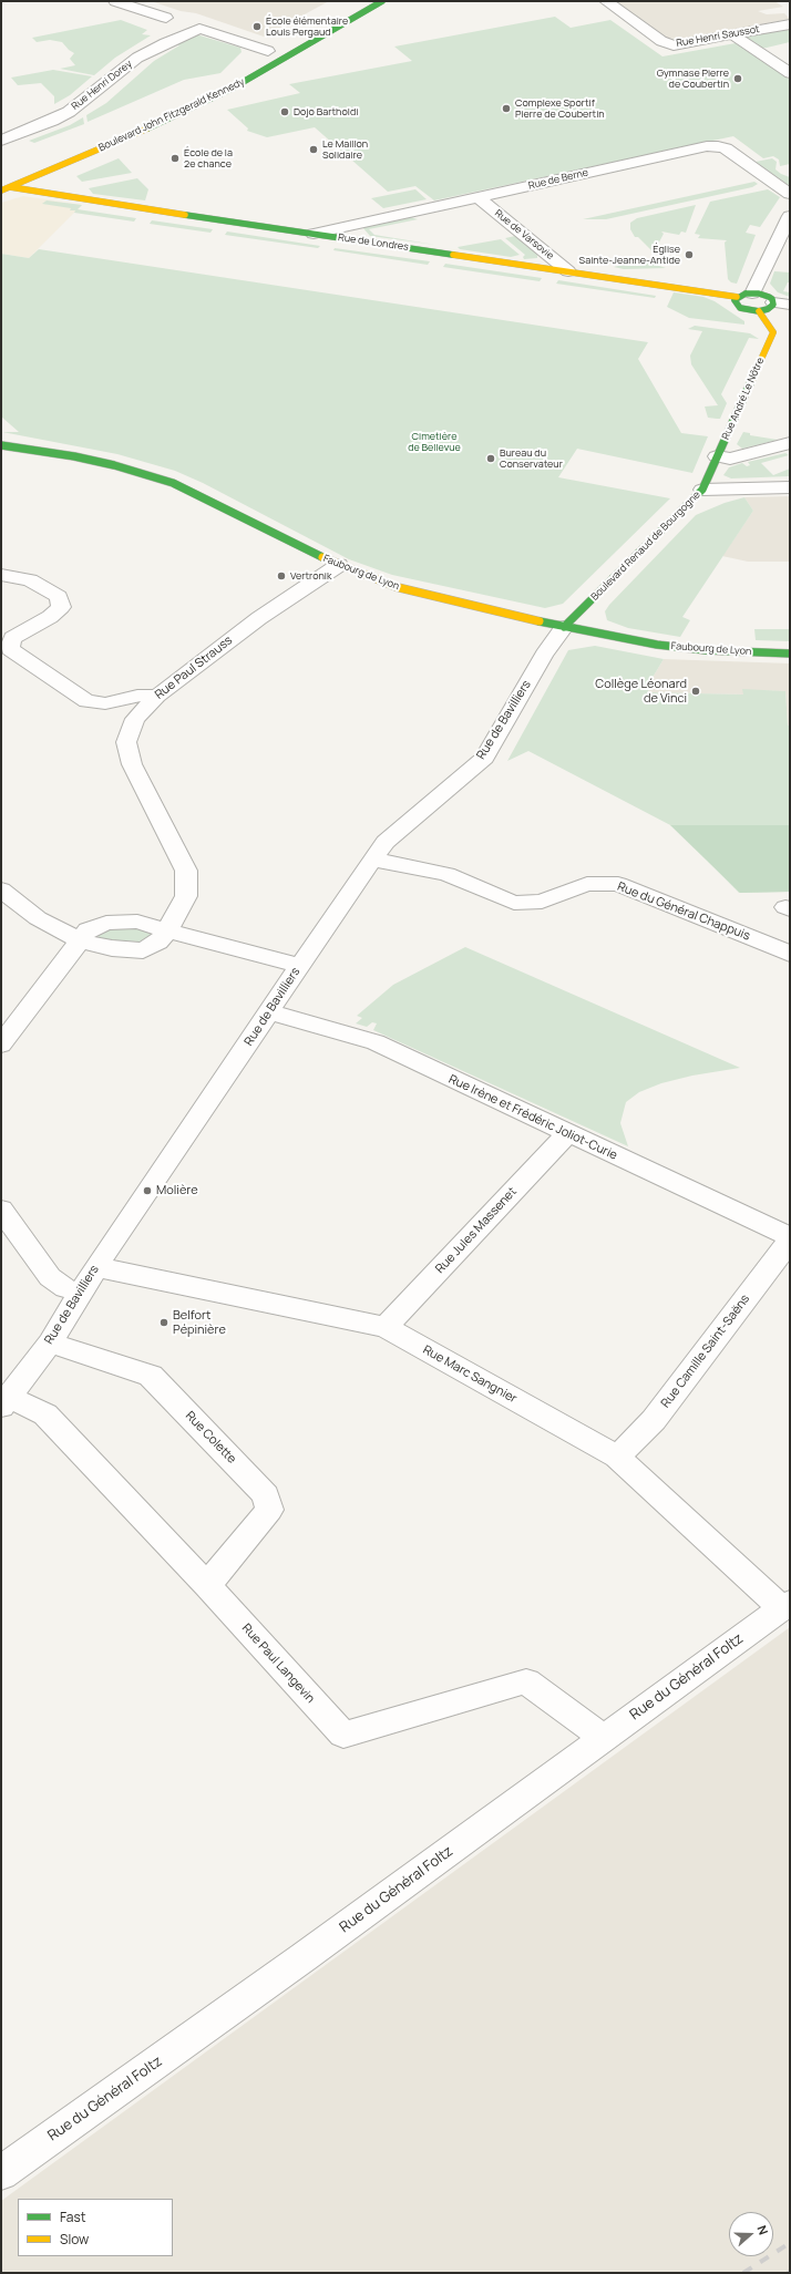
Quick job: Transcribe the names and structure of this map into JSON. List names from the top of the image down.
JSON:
{
  "streets": {
    "street": [
      "Rue Henri Saussot",
      "Rue Henri Dorey",
      "Boulevard John Fitzgerald Kennedy",
      "Rue de Berne",
      "Rue de Varsovie",
      "Rue de Londres",
      "Rue André Le Nôtre",
      "Boulevard Renaud de Bourgogne",
      "Faubourg de Lyon",
      "Rue Paul Strauss",
      "Rue de Bavilliers",
      "Rue du Général Chappuis",
      "Rue Irène et Frédéric Joliot-Curie",
      "Rue Jules Massenet",
      "Rue Camille Saint-Saëns",
      "Rue Marc Sangnier",
      "Rue Colette",
      "Rue Paul Langevin",
      "Rue du Général Foltz"
    ]
  },
  "crossings": [
    ["Boulevard John Fitzgerald Kennedy", "Rue de Londres"],
    ["Rue de Berne", "Rue de Varsovie"],
    ["Rue de Berne", "Rue de Londres"],
    ["Rue de Varsovie", "Rue de Londres"],
    ["Rue André Le Nôtre", "Boulevard Renaud de Bourgogne"],
    ["Boulevard Renaud de Bourgogne", "Faubourg de Lyon"],
    ["Boulevard Renaud de Bourgogne", "Rue de Bavilliers"],
    ["Faubourg de Lyon", "Rue Paul Strauss"],
    ["Faubourg de Lyon", "Rue de Bavilliers"],
    ["Rue de Bavilliers", "Rue du Général Chappuis"],
    ["Rue de Bavilliers", "Rue Irène et Frédéric Joliot-Curie"],
    ["Rue de Bavilliers", "Rue Marc Sangnier"],
    ["Rue de Bavilliers", "Rue Colette"],
    ["Rue de Bavilliers", "Rue Paul Langevin"],
    ["Rue Irène et Frédéric Joliot-Curie", "Rue Jules Massenet"],
    ["Rue Jules Massenet", "Rue Marc Sangnier"],
    ["Rue Camille Saint-Saëns", "Rue Marc Sangnier"],
    ["Rue Marc Sangnier", "Rue du Général Foltz"],
    ["Rue Colette", "Rue Paul Langevin"],
    ["Rue Paul Langevin", "Rue du Général Foltz"]
  ],
  "parks": ["Cimetière de Bellevue"],
  "places": [
    "École élémentaire Louis Pergaud",
    "Gymnase Pierre de Coubertin",
    "Complexe Sportif Pierre de Coubertin",
    "Dojo Bartholdi",
    "Le Maillon Solidaire",
    "École de la 2e chance",
    "Église Sainte-Jeanne-Antide",
    "Bureau du Conservateur",
    "Vertronik",
    "Collège Léonard de Vinci",
    "Molière",
    "Belfort Pépinière"
  ],
  "legend": ["Fast", "Slow"],
  "north": "right"
}
